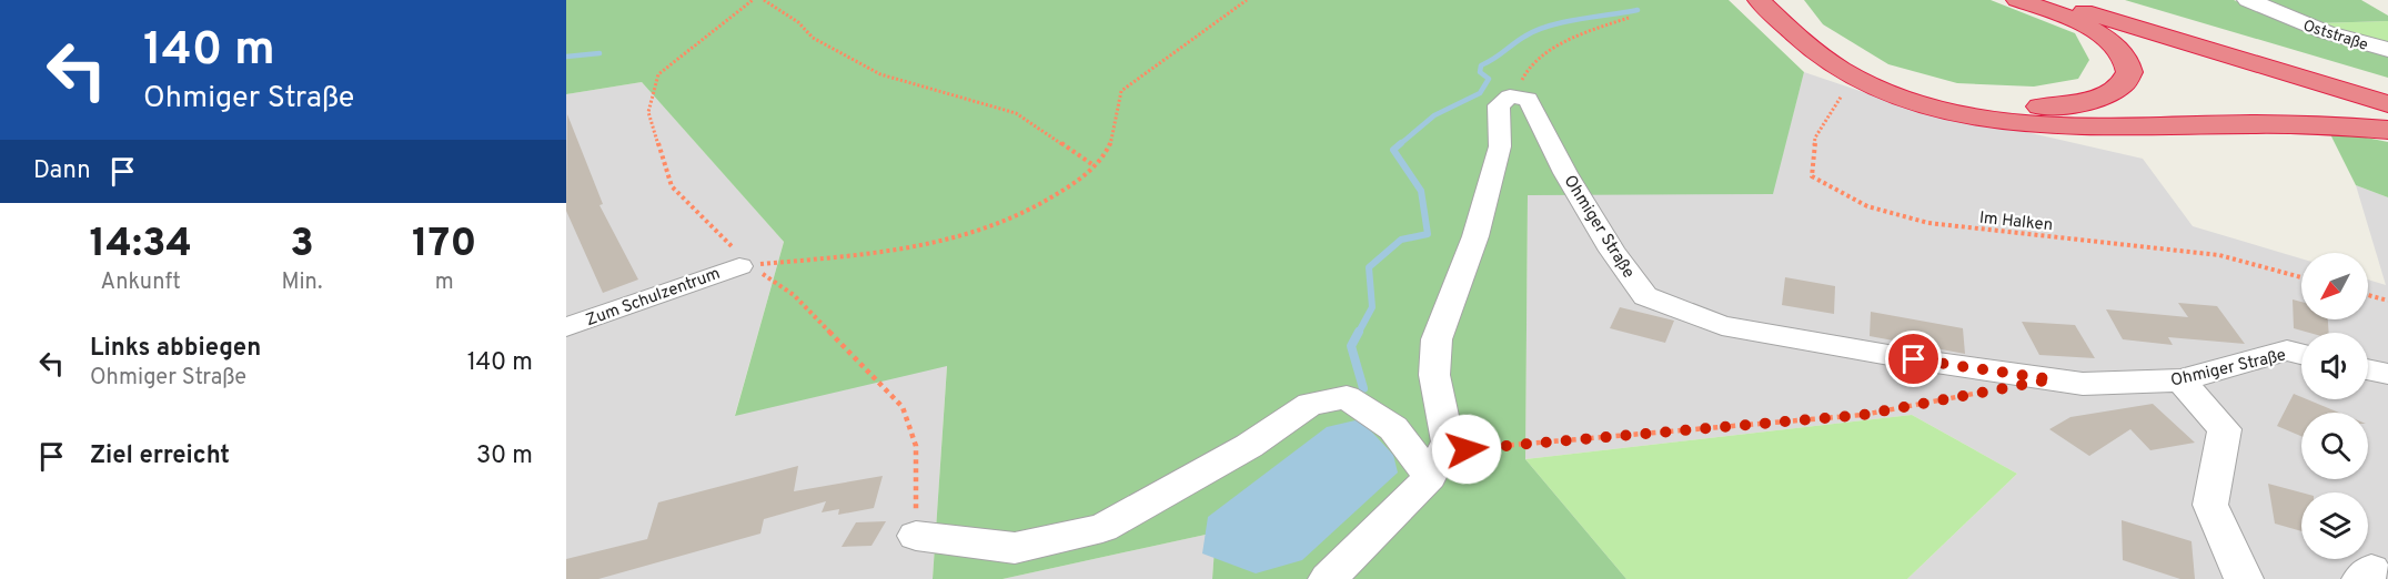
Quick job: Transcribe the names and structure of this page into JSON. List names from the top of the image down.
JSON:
{
  "streets": {
    "street": ["Oststraße", "Ohmiger Straße", "Zum Schulzentrum"],
    "path": ["Im Halken"]
  },
  "north": "bottom left",
  "page": {
    "turn": ["140 m", "Ohmiger Straße"],
    "then": "Dann",
    "eta": [
      "14:34",
      "Ankunft",
      "3",
      "Min.",
      "170",
      "m"
    ],
    "list": [
      {
        "name": "Links abbiegen",
        "note": "Ohmiger Straße",
        "value": "140 m"
      },
      {
        "name": "Ziel erreicht",
        "value": "30 m"
      }
    ]
  }
}
